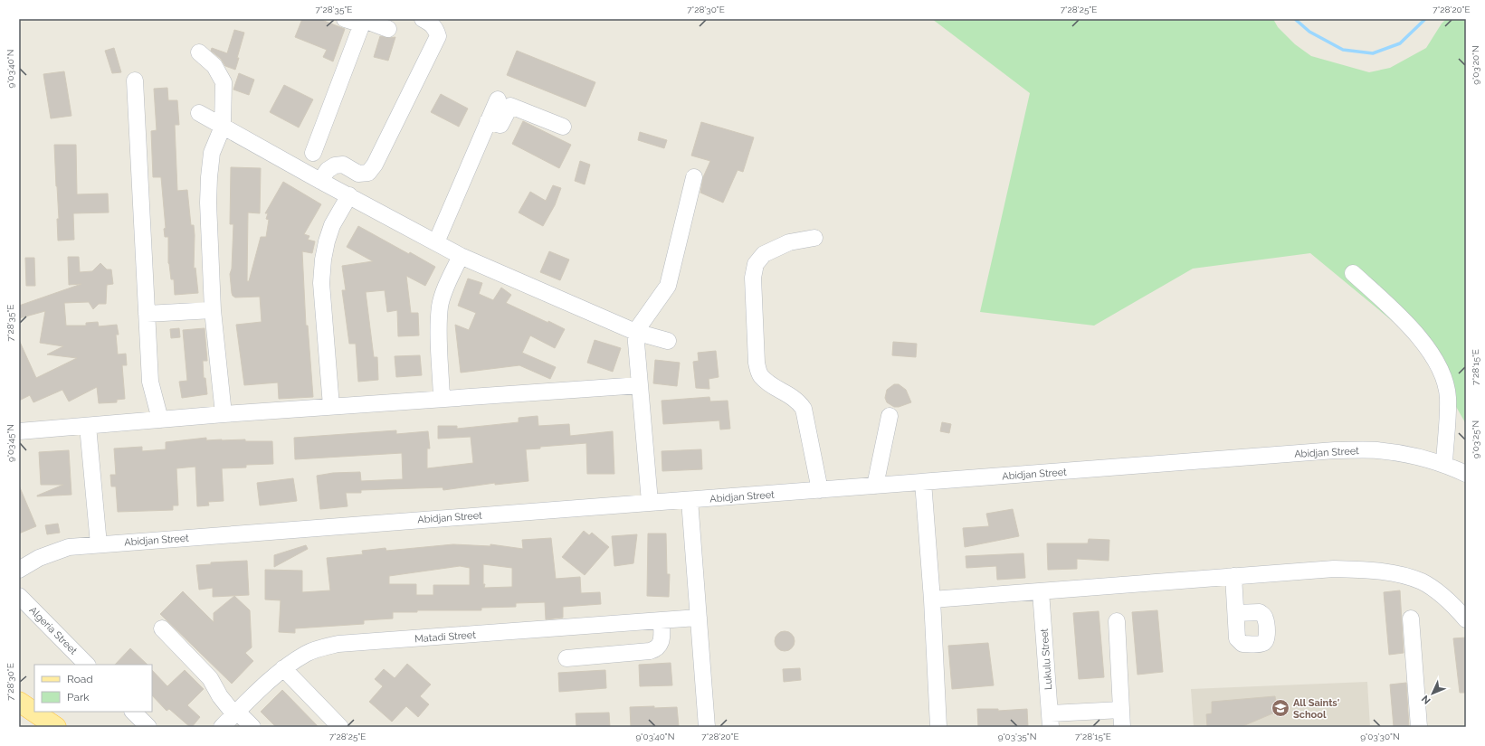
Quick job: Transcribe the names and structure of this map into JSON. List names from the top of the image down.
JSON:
{
  "streets": {
    "street": [
      "Abidjan Street",
      "Algeria Street",
      "Matadi Street",
      "Lukulu Street"
    ]
  },
  "places": {
    "school or university": ["All Saints' School"]
  },
  "legend": ["Road", "Park"],
  "north": "bottom left",
  "coordinates": [
    "7°28'35\"E",
    "7°28'30\"E",
    "7°28'25\"E",
    "7°28'20\"E",
    "9°03'20\"N",
    "9°03'40\"N",
    "7°28'15\"E",
    "9°03'25\"N",
    "9°03'45\"N",
    "9°03'35\"N",
    "9°03'30\"N"
  ]
}
